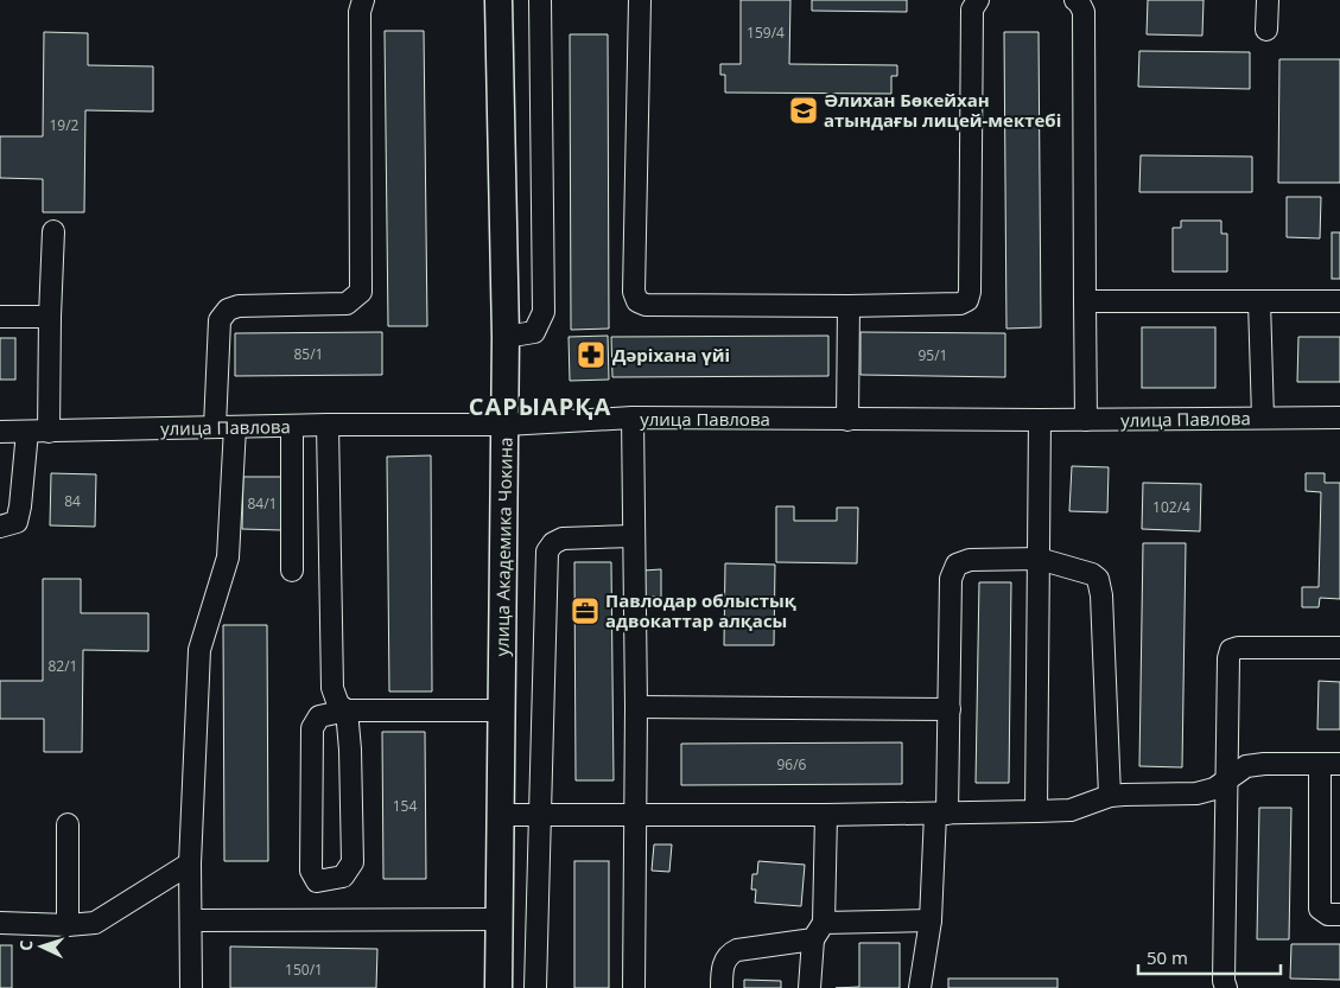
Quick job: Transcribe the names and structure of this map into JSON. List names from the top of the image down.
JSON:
{
  "streets": {
    "main road": ["улица Академика Чокина"],
    "street": ["улица Павлова"]
  },
  "crossings": [
    ["улица Павлова", "улица Академика Чокина"]
  ],
  "districts": ["САРЫАРҚА"],
  "places": {
    "school or university": ["Әлихан Бөкейхан атындағы лицей-мектебі"],
    "pharmacy": ["Дәріхана үйі"],
    "office": ["Павлодар облыстық адвокаттар алқасы"]
  },
  "house_numbers": [
    "159/4",
    "19/2",
    "85/1",
    "95/1",
    "84",
    "84/1",
    "102/4",
    "82/1",
    "96/6",
    "154",
    "150/1"
  ],
  "scale_bar": "50 m",
  "north": "left"
}
